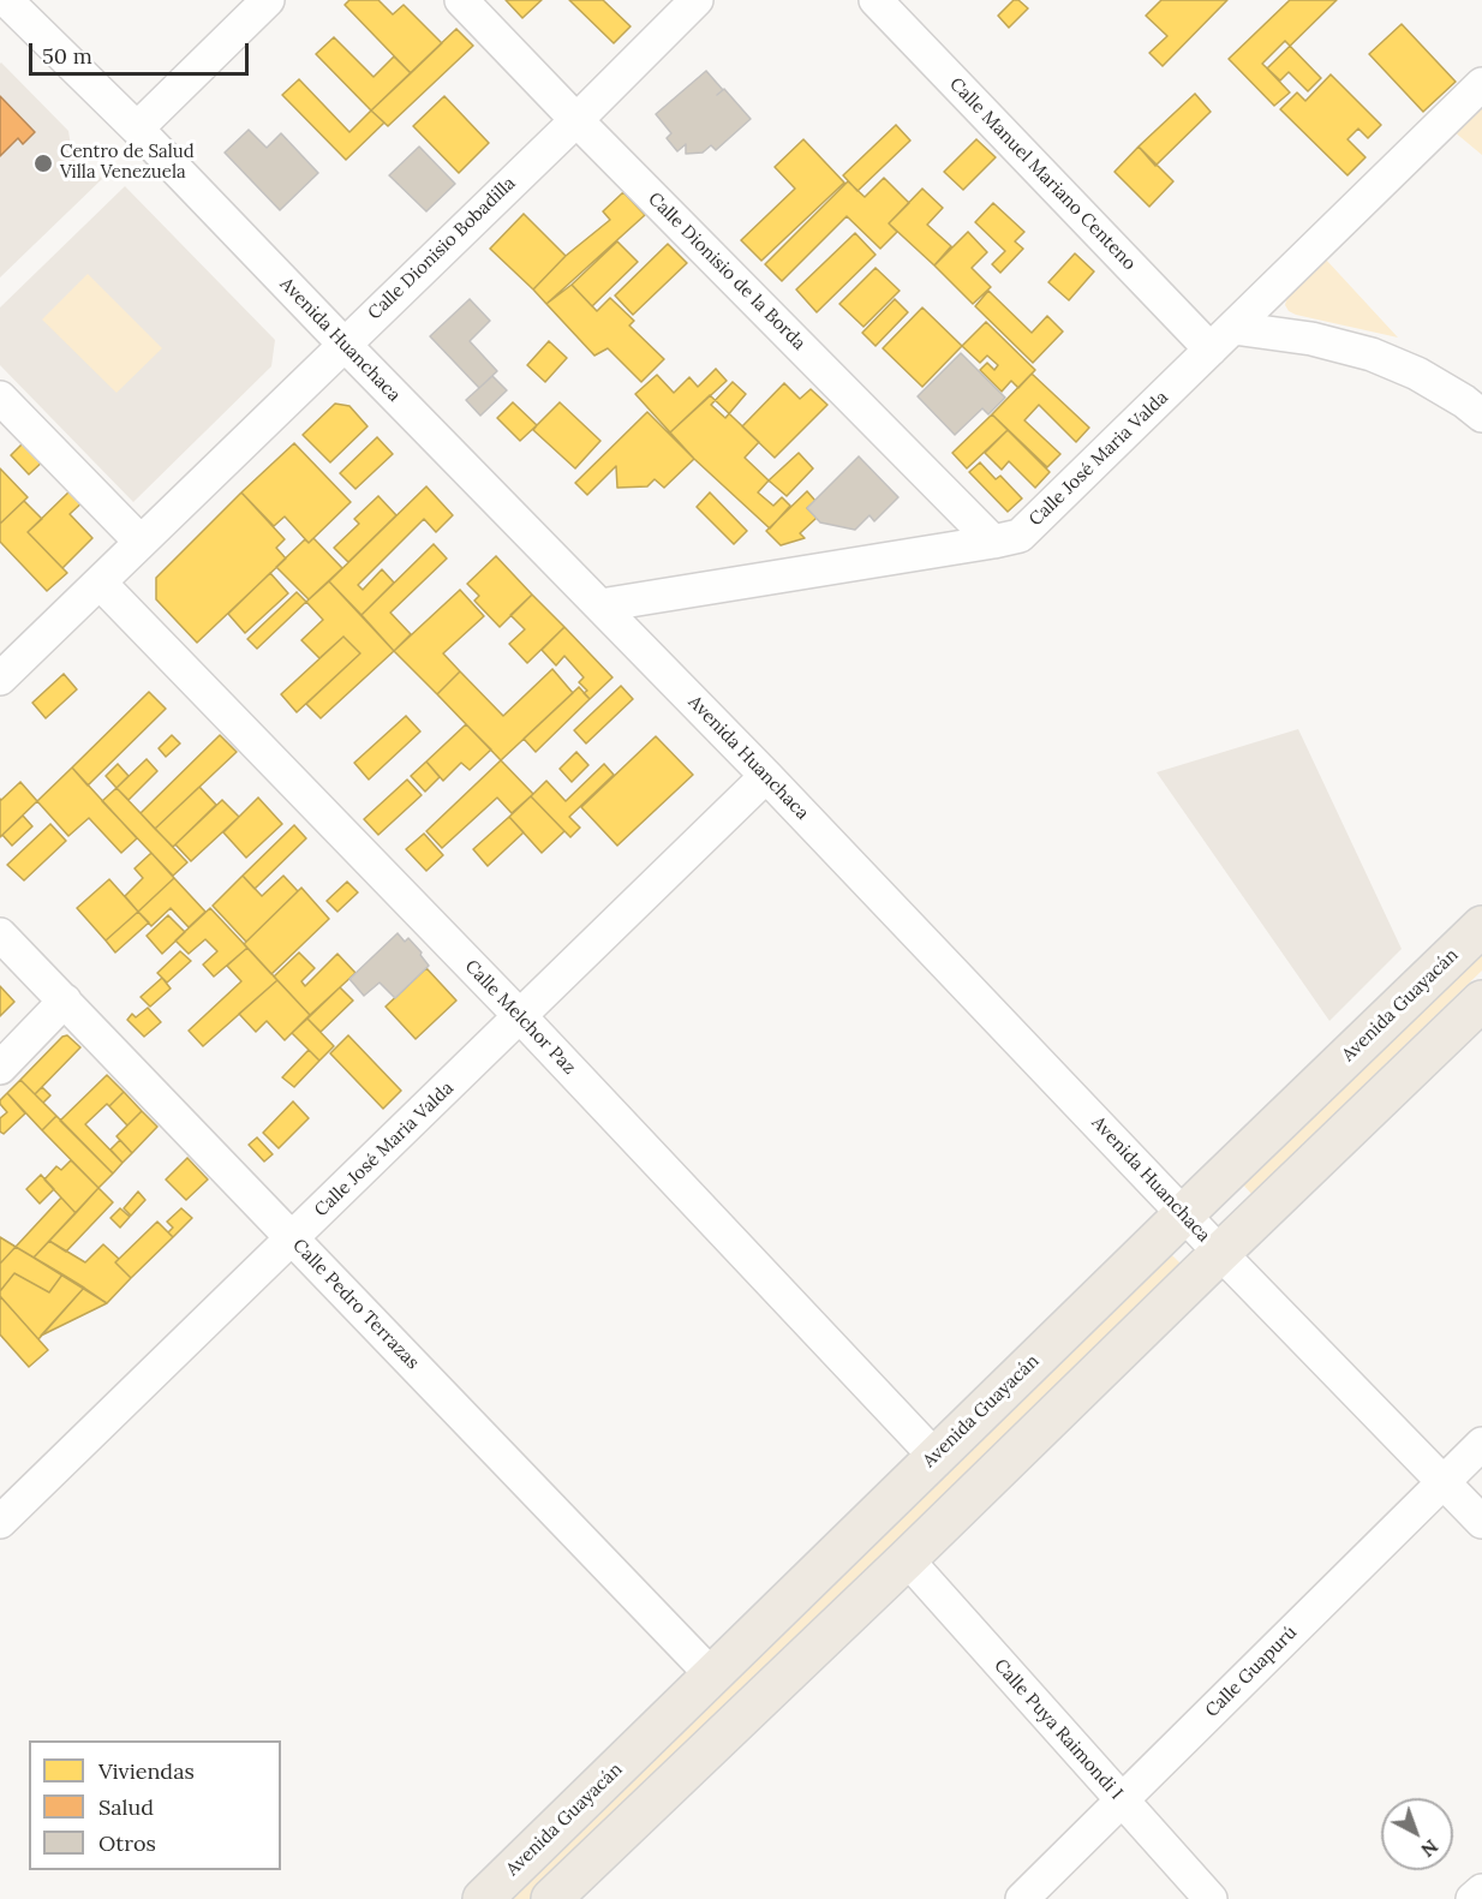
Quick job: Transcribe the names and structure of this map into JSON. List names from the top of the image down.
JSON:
{
  "streets": {
    "main road": ["Avenida Guayacán"],
    "street": [
      "Calle Manuel Mariano Centeno",
      "Calle Dionisio Bobadilla",
      "Calle Dionisio de la Borda",
      "Avenida Huanchaca",
      "Calle José Maria Valda",
      "Calle Melchor Paz",
      "Calle Pedro Terrazas",
      "Calle Guapurú",
      "Calle Puya Raimondi I"
    ]
  },
  "crossings": [
    ["Calle Manuel Mariano Centeno", "Calle José Maria Valda"],
    ["Calle Dionisio Bobadilla", "Calle Dionisio de la Borda"],
    ["Calle Dionisio Bobadilla", "Avenida Huanchaca"],
    ["Calle Dionisio Bobadilla", "Calle Melchor Paz"],
    ["Calle Dionisio de la Borda", "Calle José Maria Valda"],
    ["Avenida Huanchaca", "Calle José Maria Valda"],
    ["Avenida Huanchaca", "Avenida Guayacán"],
    ["Avenida Huanchaca", "Calle Guapurú"],
    ["Calle José Maria Valda", "Calle Melchor Paz"],
    ["Calle José Maria Valda", "Calle Pedro Terrazas"],
    ["Avenida Guayacán", "Calle Melchor Paz"],
    ["Avenida Guayacán", "Calle Pedro Terrazas"],
    ["Calle Guapurú", "Calle Puya Raimondi I"]
  ],
  "places": ["Centro de Salud Villa Venezuela"],
  "legend": ["Viviendas", "Salud", "Otros"],
  "scale_bar": "50 m",
  "north": "bottom right"
}
